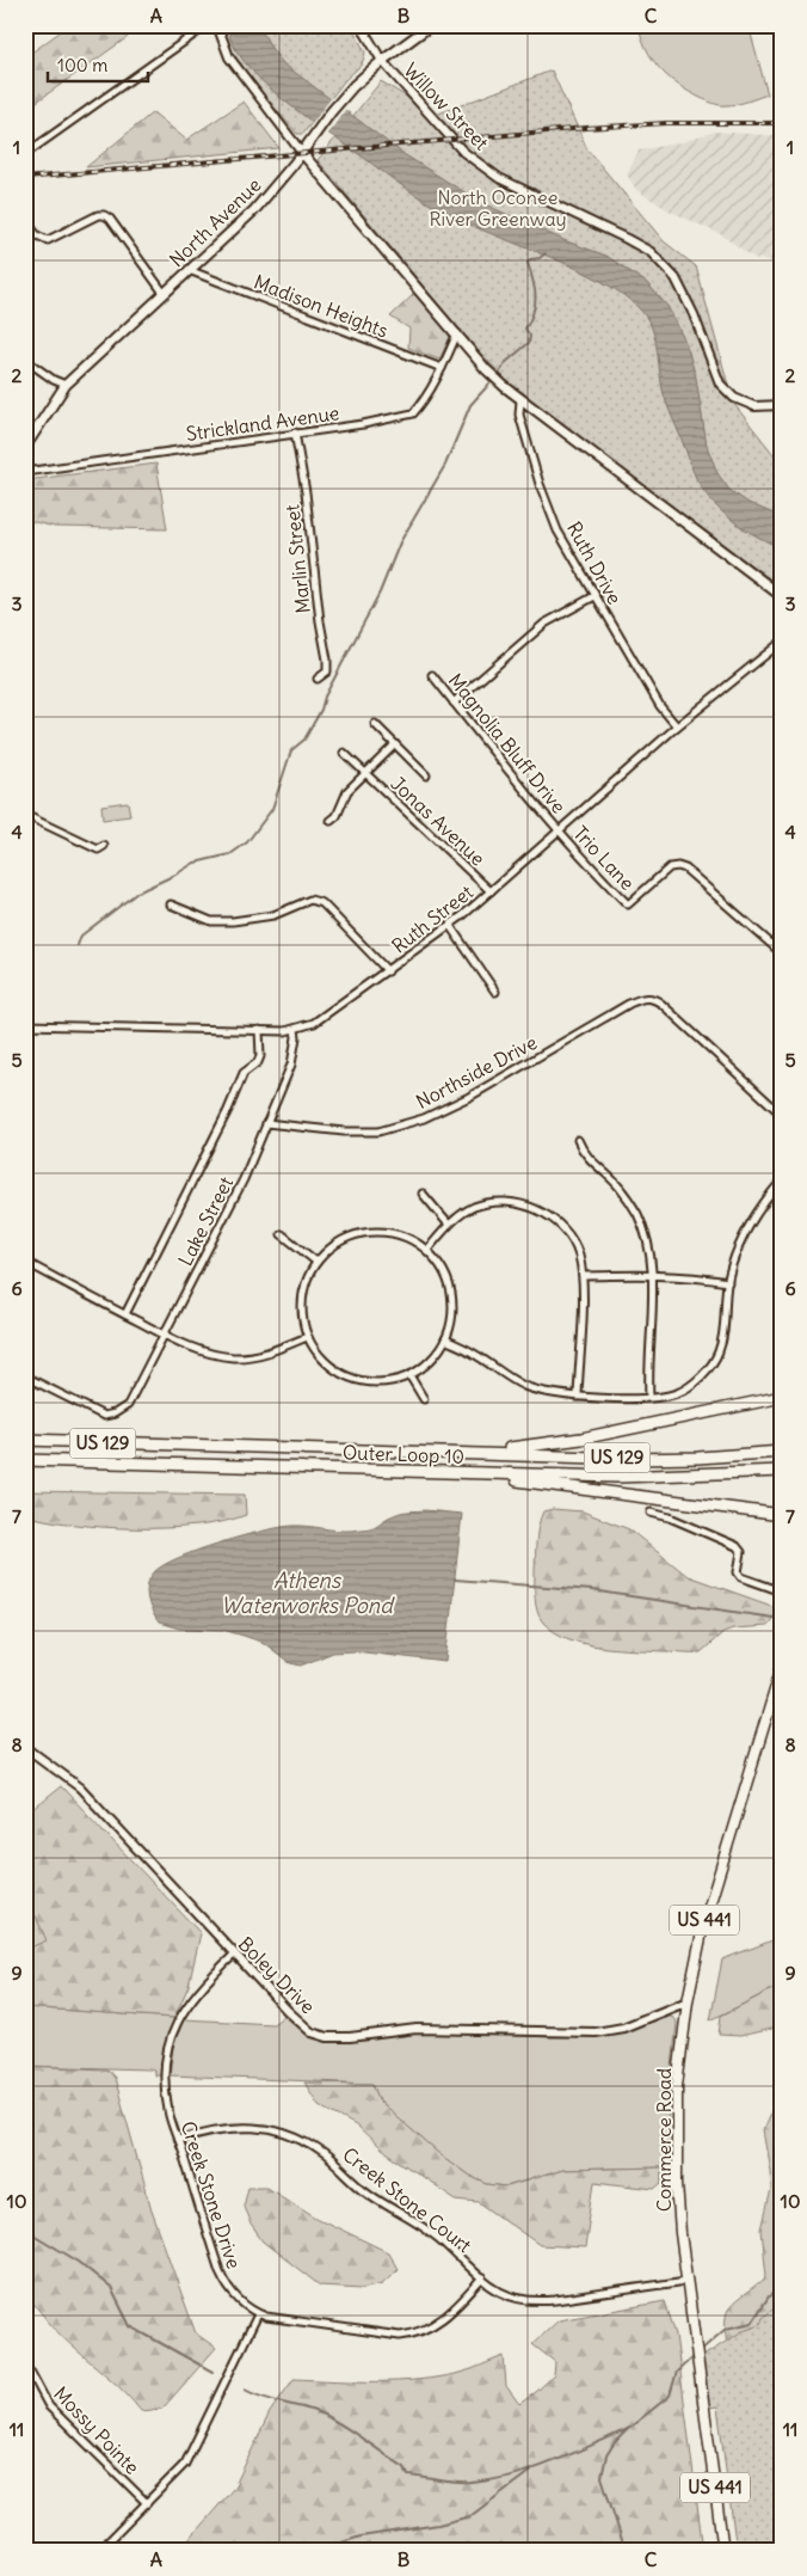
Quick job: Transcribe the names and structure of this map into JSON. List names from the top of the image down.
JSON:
{
  "streets": {
    "highway": [
      "US 129",
      "Outer Loop 10",
      "US 441",
      "Commerce Road"
    ],
    "main road": ["North Avenue"],
    "street": [
      "Willow Street",
      "Madison Heights",
      "Strickland Avenue",
      "Marlin Street",
      "Ruth Drive",
      "Magnolia Bluff Drive",
      "Jonas Avenue",
      "Trio Lane",
      "Ruth Street",
      "Northside Drive",
      "Lake Street",
      "Boley Drive",
      "Creek Stone Drive",
      "Creek Stone Court",
      "Mossy Pointe"
    ]
  },
  "crossings": [
    ["Willow Street", "North Avenue"],
    ["North Avenue", "Madison Heights"],
    ["Madison Heights", "Strickland Avenue"],
    ["Strickland Avenue", "Marlin Street"],
    ["Ruth Drive", "Ruth Street"],
    ["Magnolia Bluff Drive", "Trio Lane"],
    ["Magnolia Bluff Drive", "Ruth Street"],
    ["Jonas Avenue", "Ruth Street"],
    ["Trio Lane", "Ruth Street"],
    ["Ruth Street", "Lake Street"],
    ["Northside Drive", "Lake Street"],
    ["Boley Drive", "Commerce Road"],
    ["Boley Drive", "Creek Stone Drive"],
    ["Commerce Road", "Creek Stone Court"],
    ["Creek Stone Drive", "Creek Stone Court"]
  ],
  "water": ["Athens Waterworks Pond"],
  "parks": ["North Oconee River Greenway"],
  "scale_bar": "100 m",
  "grid": {
    "columns": ["A", "B", "C"],
    "rows": [
      "1",
      "2",
      "3",
      "4",
      "5",
      "6",
      "7",
      "8",
      "9",
      "10",
      "11"
    ]
  }
}
